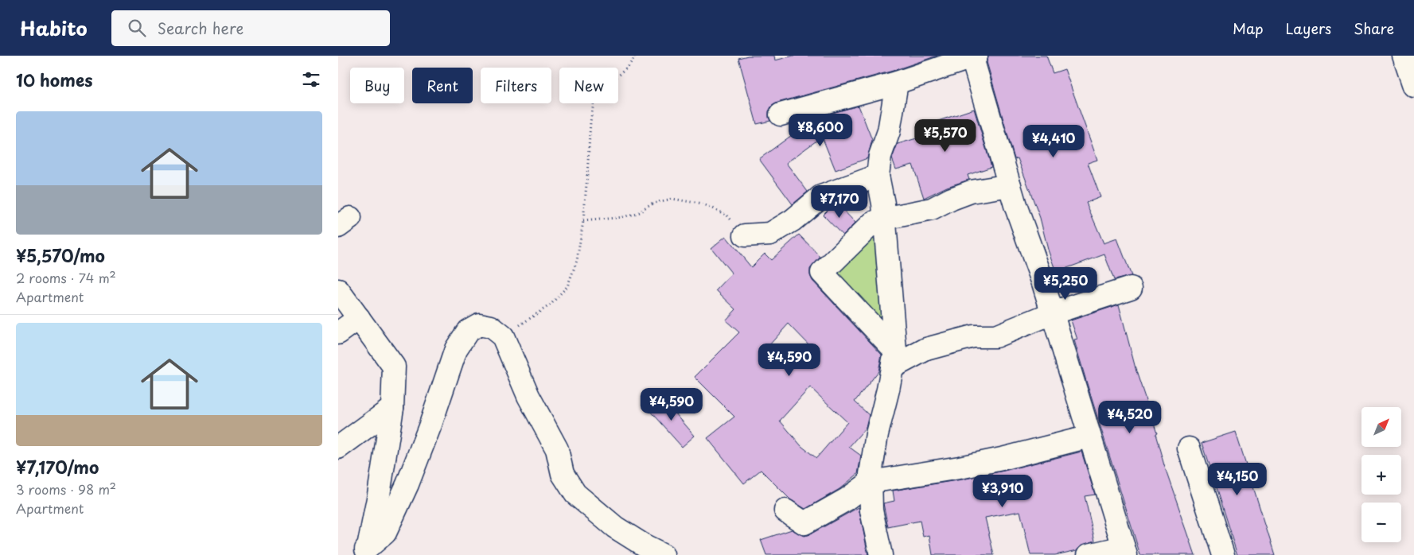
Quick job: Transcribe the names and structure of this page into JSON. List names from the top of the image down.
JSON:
{
  "north": "top right",
  "page": {
    "header": "Habito",
    "search": "Search here",
    "nav": ["Map", "Layers", "Share"],
    "heading": "10 homes",
    "chip": [
      "Buy",
      "Rent",
      "Filters",
      "New"
    ],
    "list": [
      {
        "name": "¥5,570/mo",
        "note": "2 rooms · 74 m² · Apartment"
      },
      {
        "name": "¥7,170/mo",
        "note": "3 rooms · 98 m² · Apartment"
      }
    ],
    "price": [
      "¥8,600",
      "¥5,570",
      "¥4,410",
      "¥7,170",
      "¥5,250",
      "¥4,590",
      "¥4,590",
      "¥4,520",
      "¥4,150",
      "¥3,910"
    ],
    "map_buttons": ["+", "−"]
  }
}
